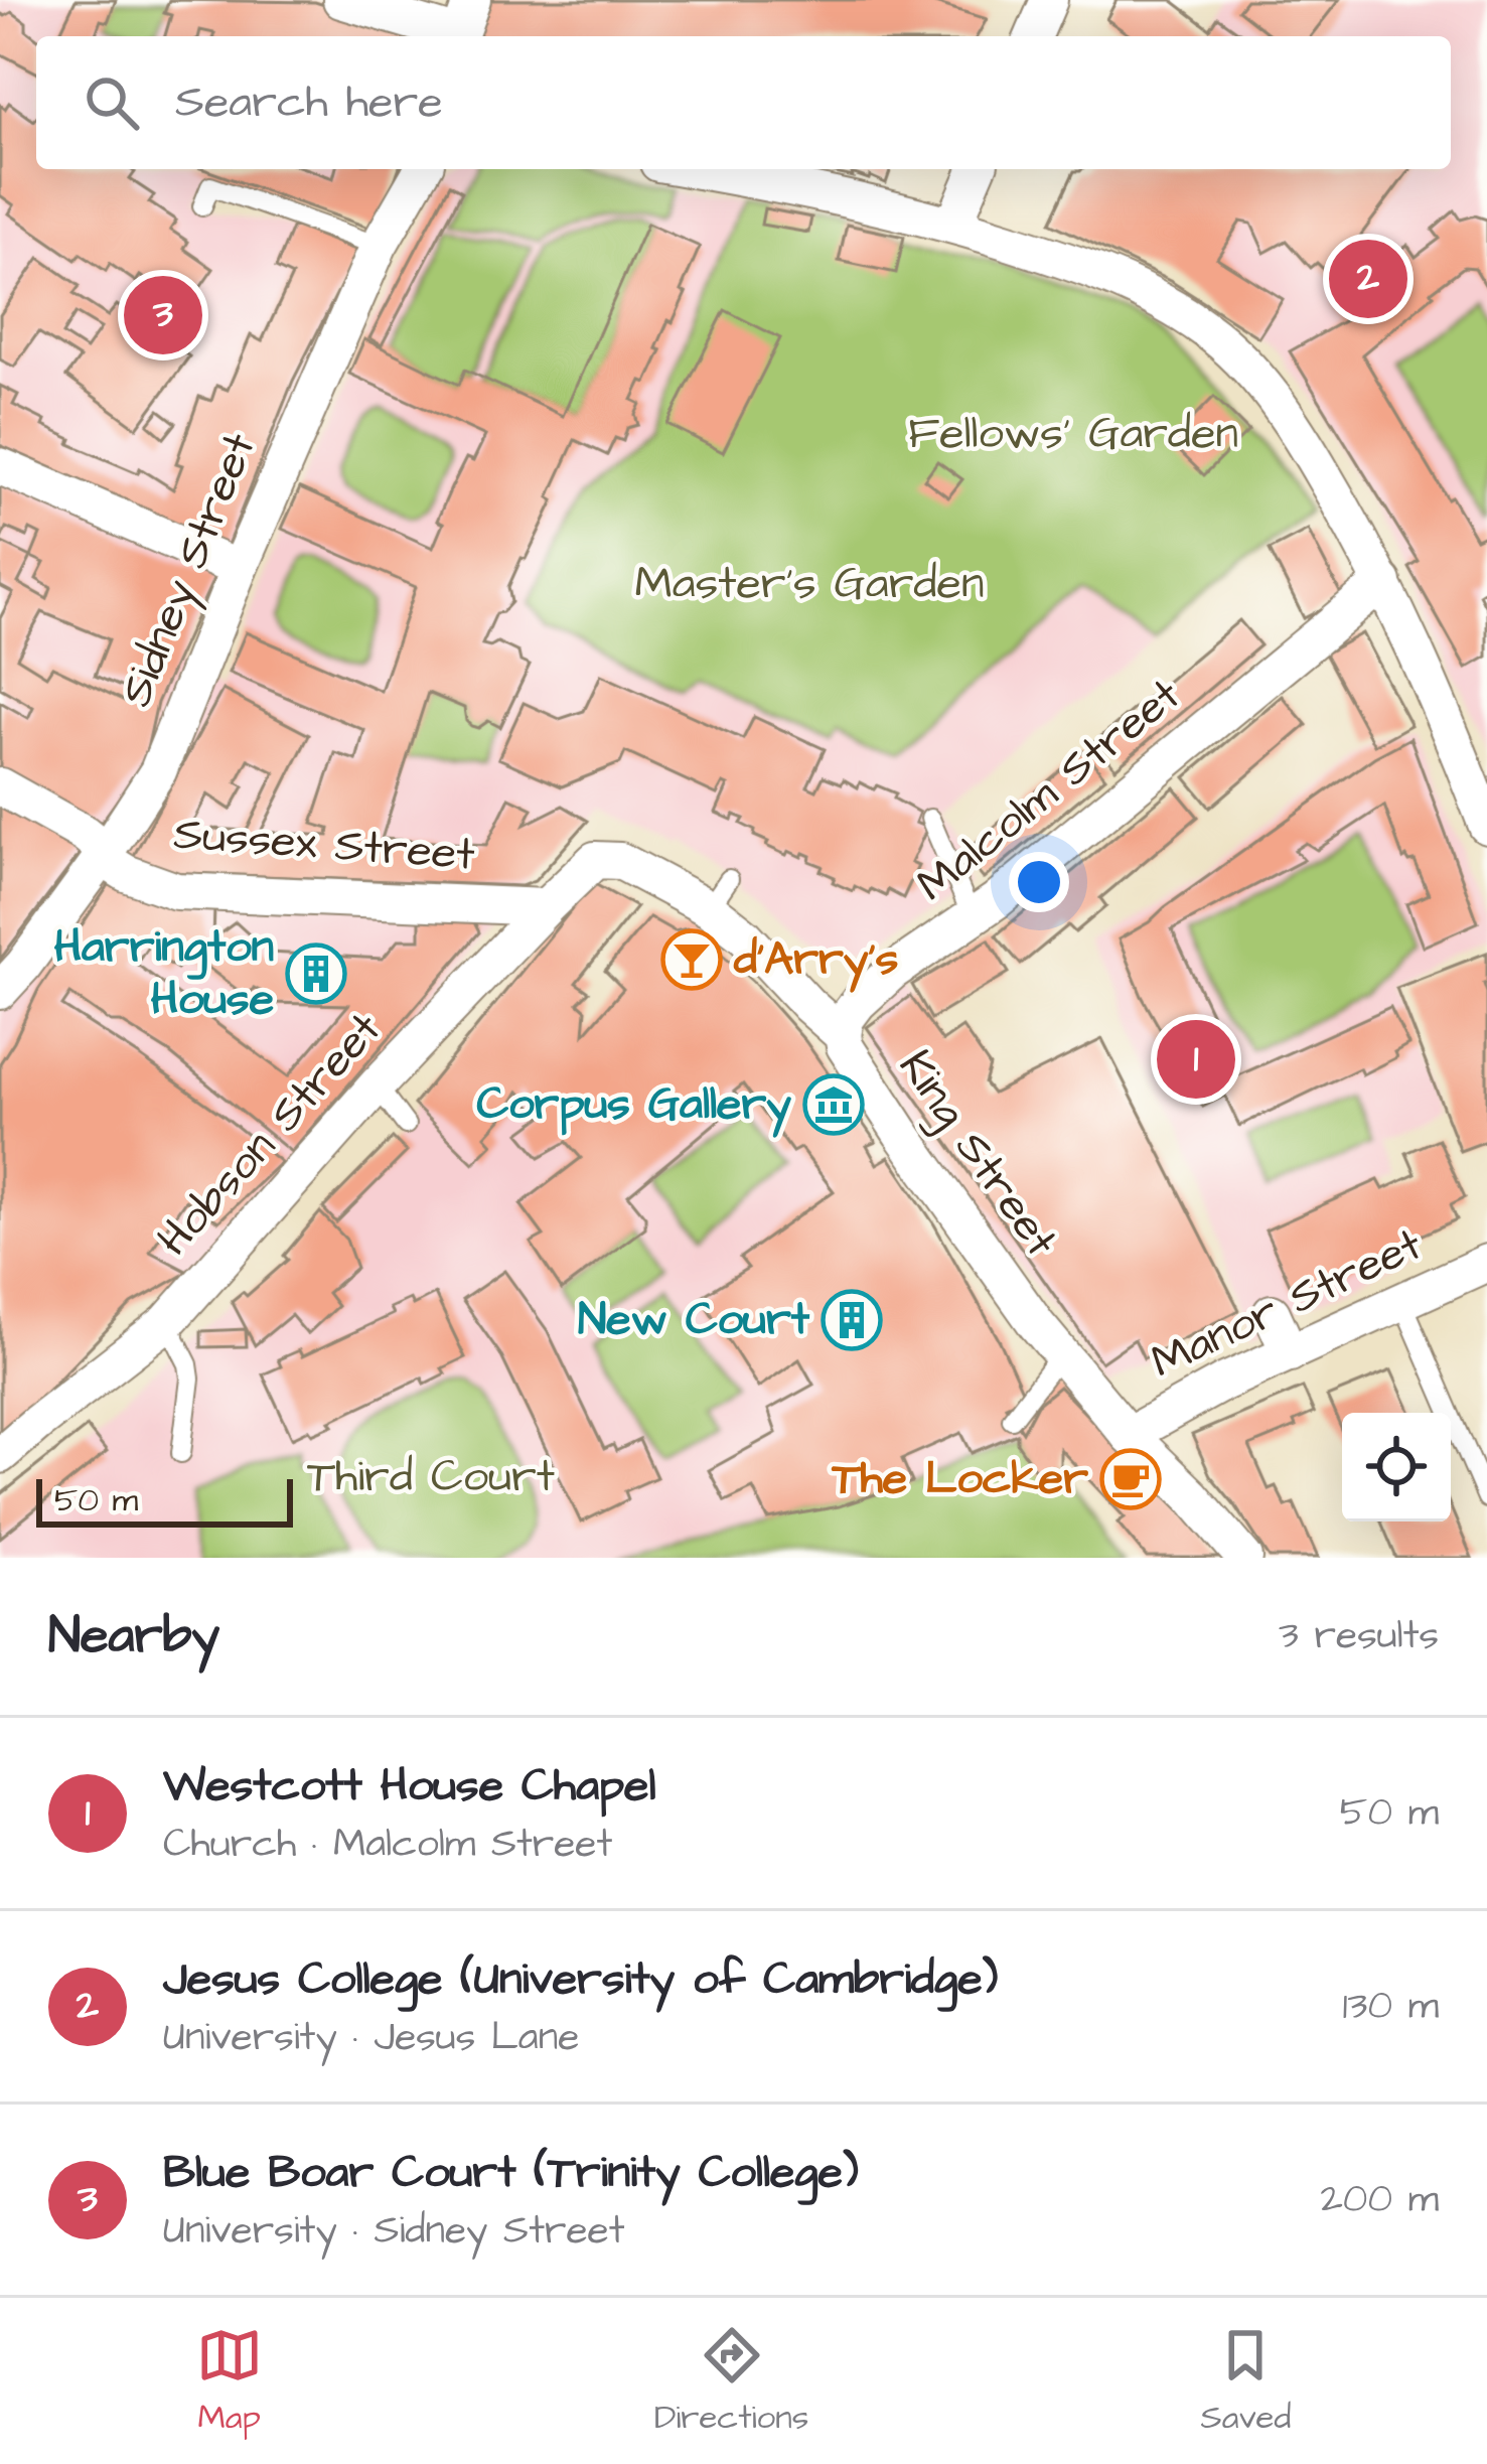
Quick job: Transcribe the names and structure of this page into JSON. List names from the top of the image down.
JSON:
{
  "streets": {
    "street": [
      "Sidney Street",
      "Malcolm Street",
      "Sussex Street",
      "Hobson Street",
      "King Street",
      "Manor Street"
    ]
  },
  "crossings": [
    ["Sidney Street", "Sussex Street"],
    ["Malcolm Street", "King Street"],
    ["Sussex Street", "Hobson Street"],
    ["Hobson Street", "King Street"],
    ["King Street", "Manor Street"]
  ],
  "parks": ["Fellows' Garden", "Master's Garden", "Third Court"],
  "places": {
    "bar": ["d'Arry's"],
    "building": ["Harrington House", "New Court"],
    "museum": ["Corpus Gallery"],
    "cafe": ["The Locker"]
  },
  "scale_bar": "50 m",
  "page": {
    "search": "Search here",
    "pins": ["2", "3", "1"],
    "scale": "50 m",
    "heading": ["Nearby", "3 results"],
    "list": [
      {
        "mark": "1",
        "name": "Westcott House Chapel",
        "note": "Church · Malcolm Street",
        "value": "50 m"
      },
      {
        "mark": "2",
        "name": "Jesus College (University of Cambridge)",
        "note": "University · Jesus Lane",
        "value": "130 m"
      },
      {
        "mark": "3",
        "name": "Blue Boar Court (Trinity College)",
        "note": "University · Sidney Street",
        "value": "200 m"
      }
    ],
    "nav": ["Map", "Directions", "Saved"]
  }
}
